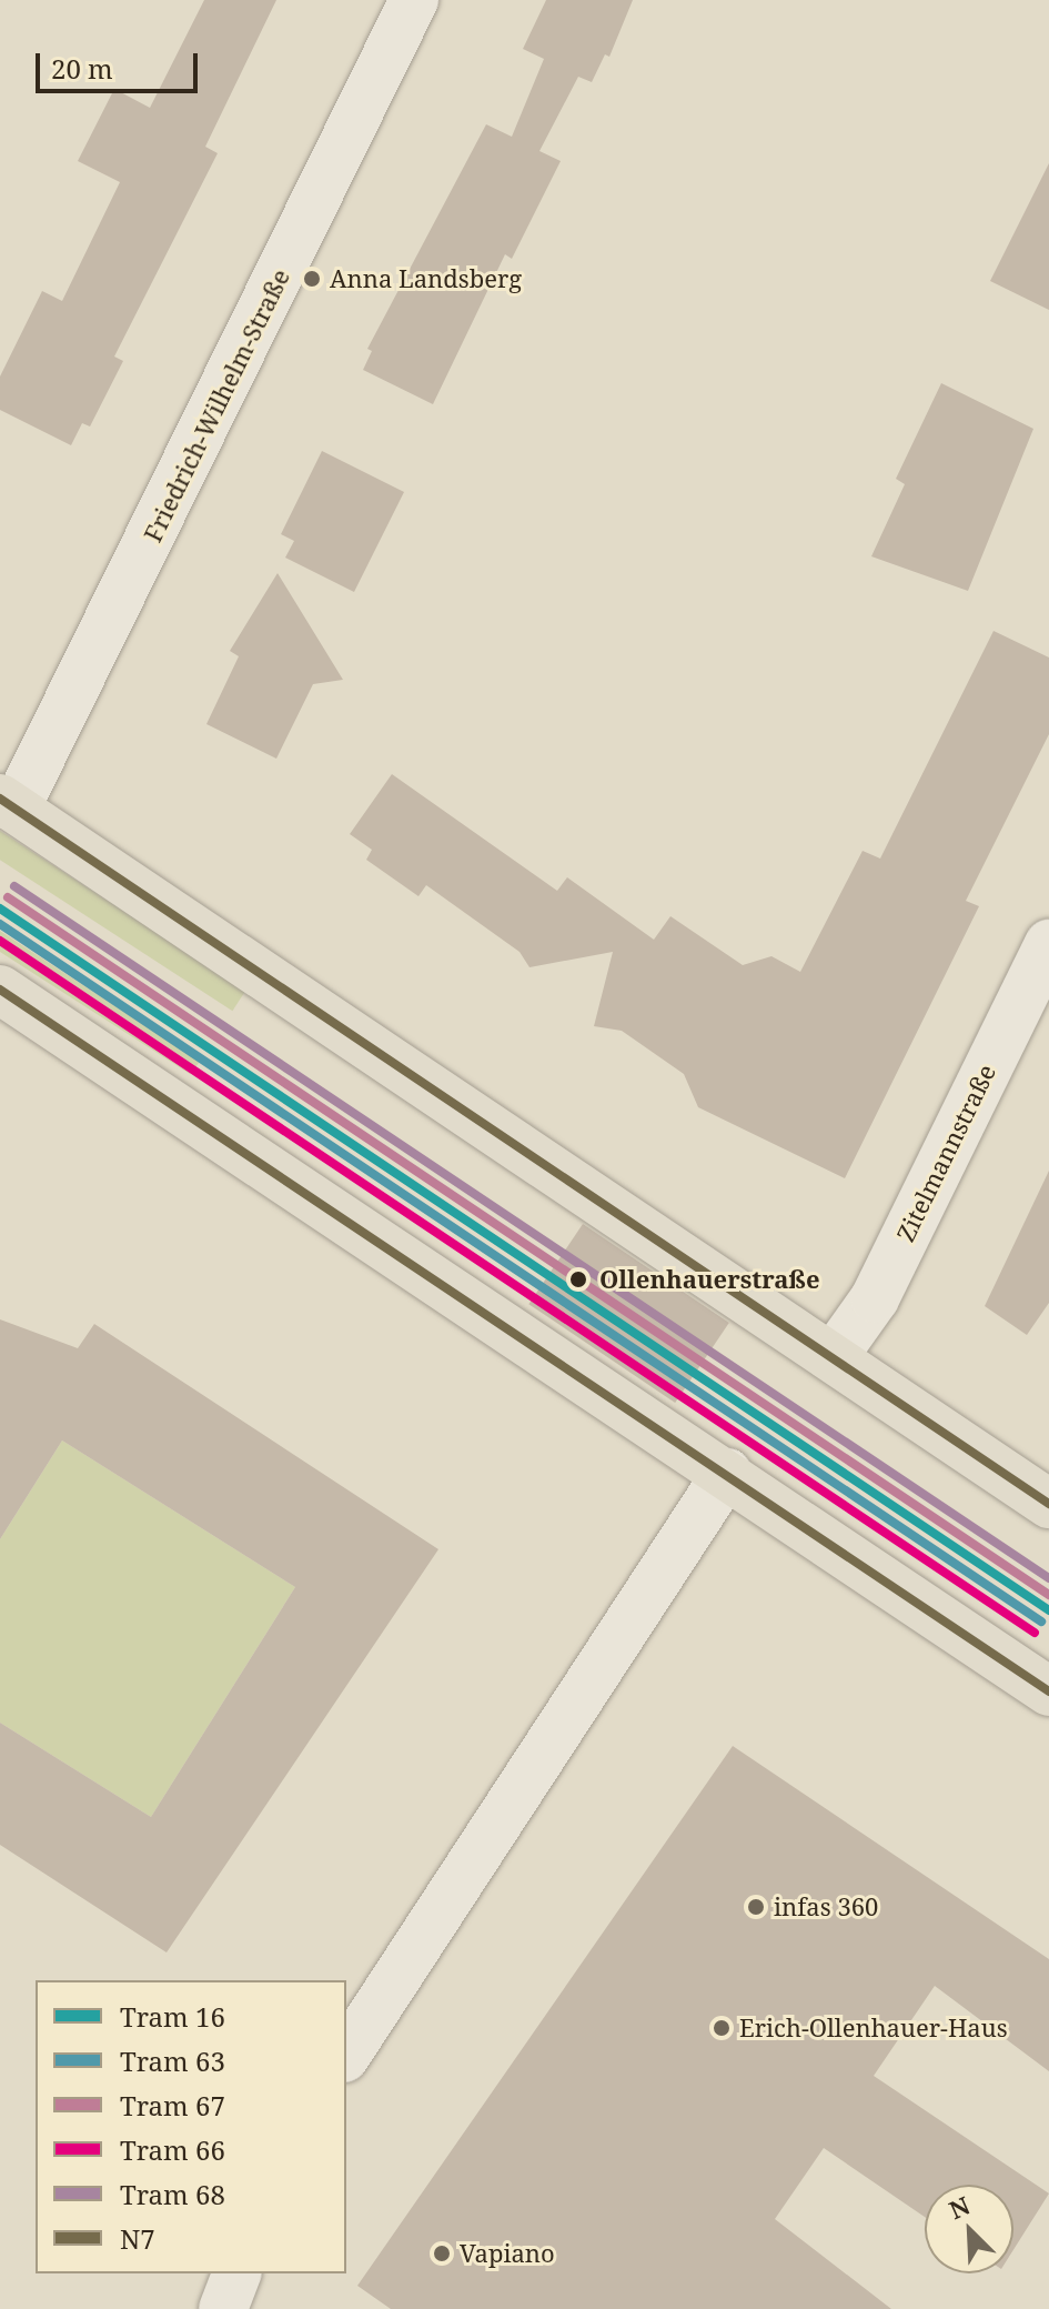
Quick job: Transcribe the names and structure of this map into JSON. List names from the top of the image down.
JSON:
{
  "streets": {
    "street": ["Friedrich-Wilhelm-Straße", "Zitelmannstraße"]
  },
  "places": [
    "Anna Landsberg",
    "Ollenhauerstraße",
    "infas 360",
    "Erich-Ollenhauer-Haus",
    "Vapiano"
  ],
  "lines": [
    "transit line N7",
    "tram line 68",
    "tram line 67",
    "tram line 16",
    "tram line 63",
    "tram line 66"
  ],
  "legend": [
    "Tram 16",
    "Tram 63",
    "Tram 67",
    "Tram 66",
    "Tram 68",
    "N7"
  ],
  "scale_bar": "20 m",
  "north": "top left"
}
